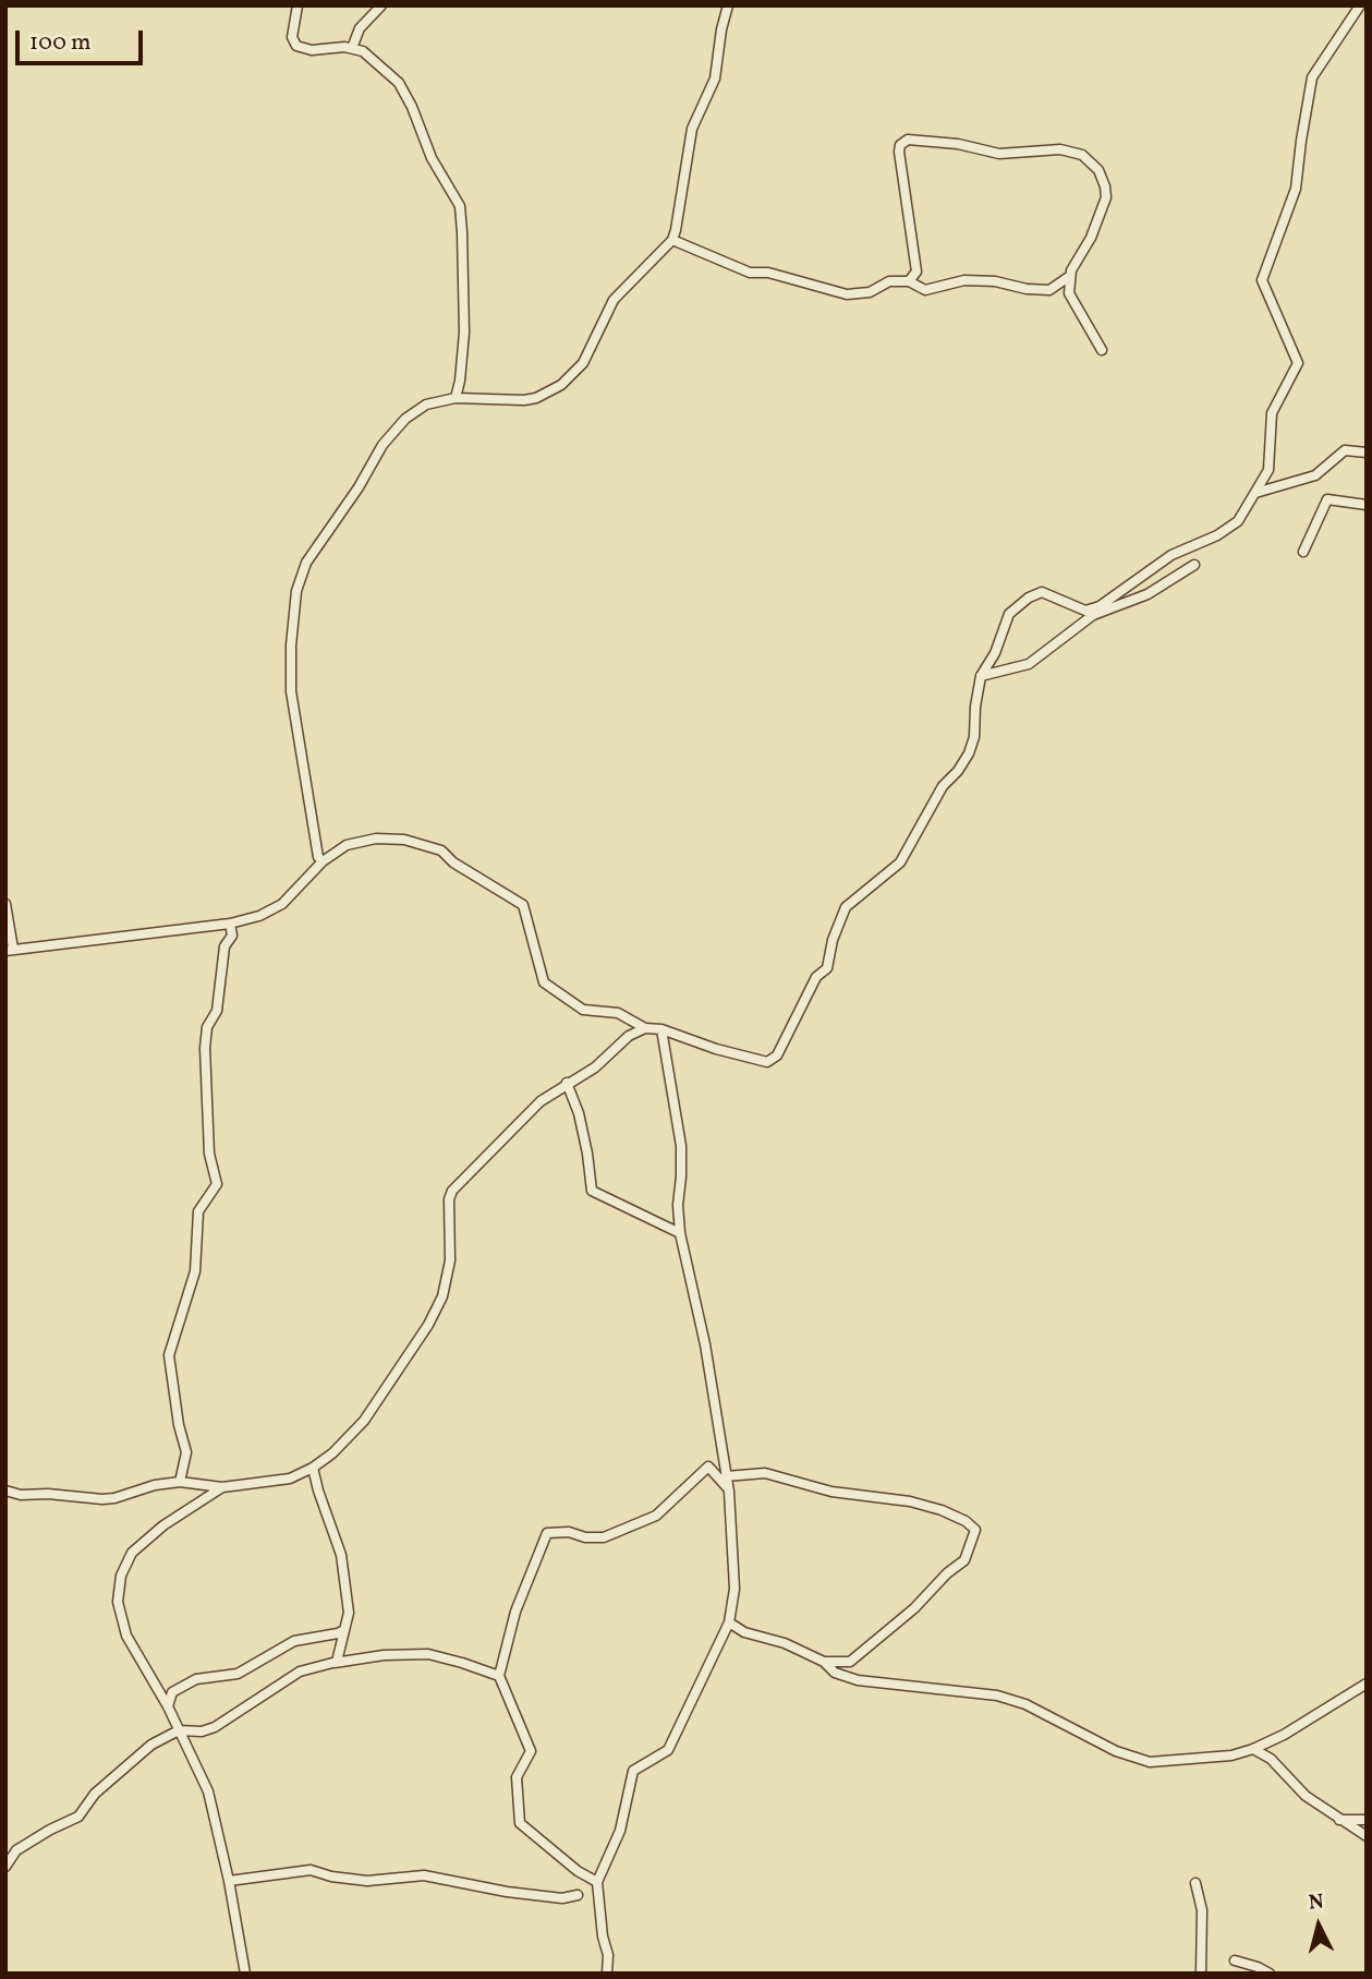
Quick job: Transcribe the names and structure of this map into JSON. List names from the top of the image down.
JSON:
{
  "scale_bar": "100 m",
  "north": "top"
}
